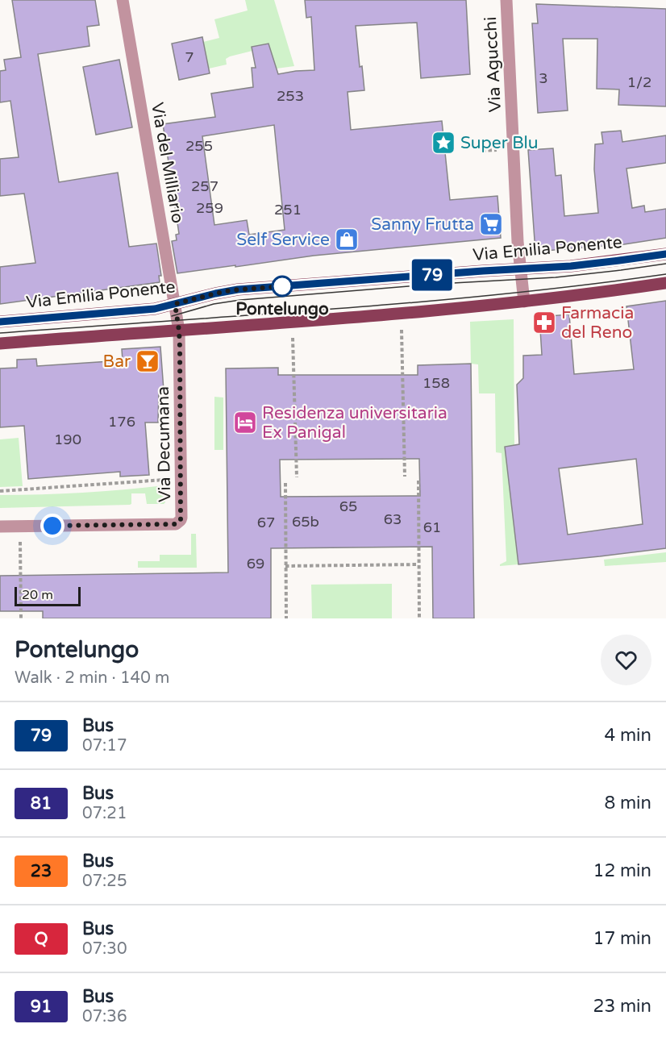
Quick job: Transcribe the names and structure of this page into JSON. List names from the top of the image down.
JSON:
{
  "streets": {
    "main road": ["Via Emilia Ponente"],
    "street": ["Via Agucchi", "Via del Milliario", "Via Decumana"]
  },
  "crossings": [
    ["Via Agucchi", "Via Emilia Ponente"],
    ["Via del Milliario", "Via Emilia Ponente"],
    ["Via del Milliario", "Via Decumana"]
  ],
  "places": {
    "place": ["Super Blu"],
    "supermarket": ["Sanny Frutta"],
    "shop": ["Self Service"],
    "other": ["Pontelungo"],
    "pharmacy": ["Farmacia del Reno"],
    "bar": ["Bar"],
    "hotel": ["Residenza universitaria Ex Panigal"]
  },
  "lines": ["bus line 79"],
  "house_numbers": [
    "7",
    "3",
    "1/2",
    "253",
    "255",
    "257",
    "259",
    "251",
    "158",
    "176",
    "190",
    "65",
    "63",
    "65b",
    "67",
    "61",
    "69"
  ],
  "scale_bar": "20 m",
  "page": {
    "on_map": "79",
    "scale": "20 m",
    "heading": ["Pontelungo", "Walk · 2 min · 140 m"],
    "list": [
      {
        "mark": "79",
        "name": "Bus",
        "note": "07:17",
        "value": "4 min"
      },
      {
        "mark": "81",
        "name": "Bus",
        "note": "07:21",
        "value": "8 min"
      },
      {
        "mark": "23",
        "name": "Bus",
        "note": "07:25",
        "value": "12 min"
      },
      {
        "mark": "Q",
        "name": "Bus",
        "note": "07:30",
        "value": "17 min"
      },
      {
        "mark": "91",
        "name": "Bus",
        "note": "07:36",
        "value": "23 min"
      }
    ]
  }
}
